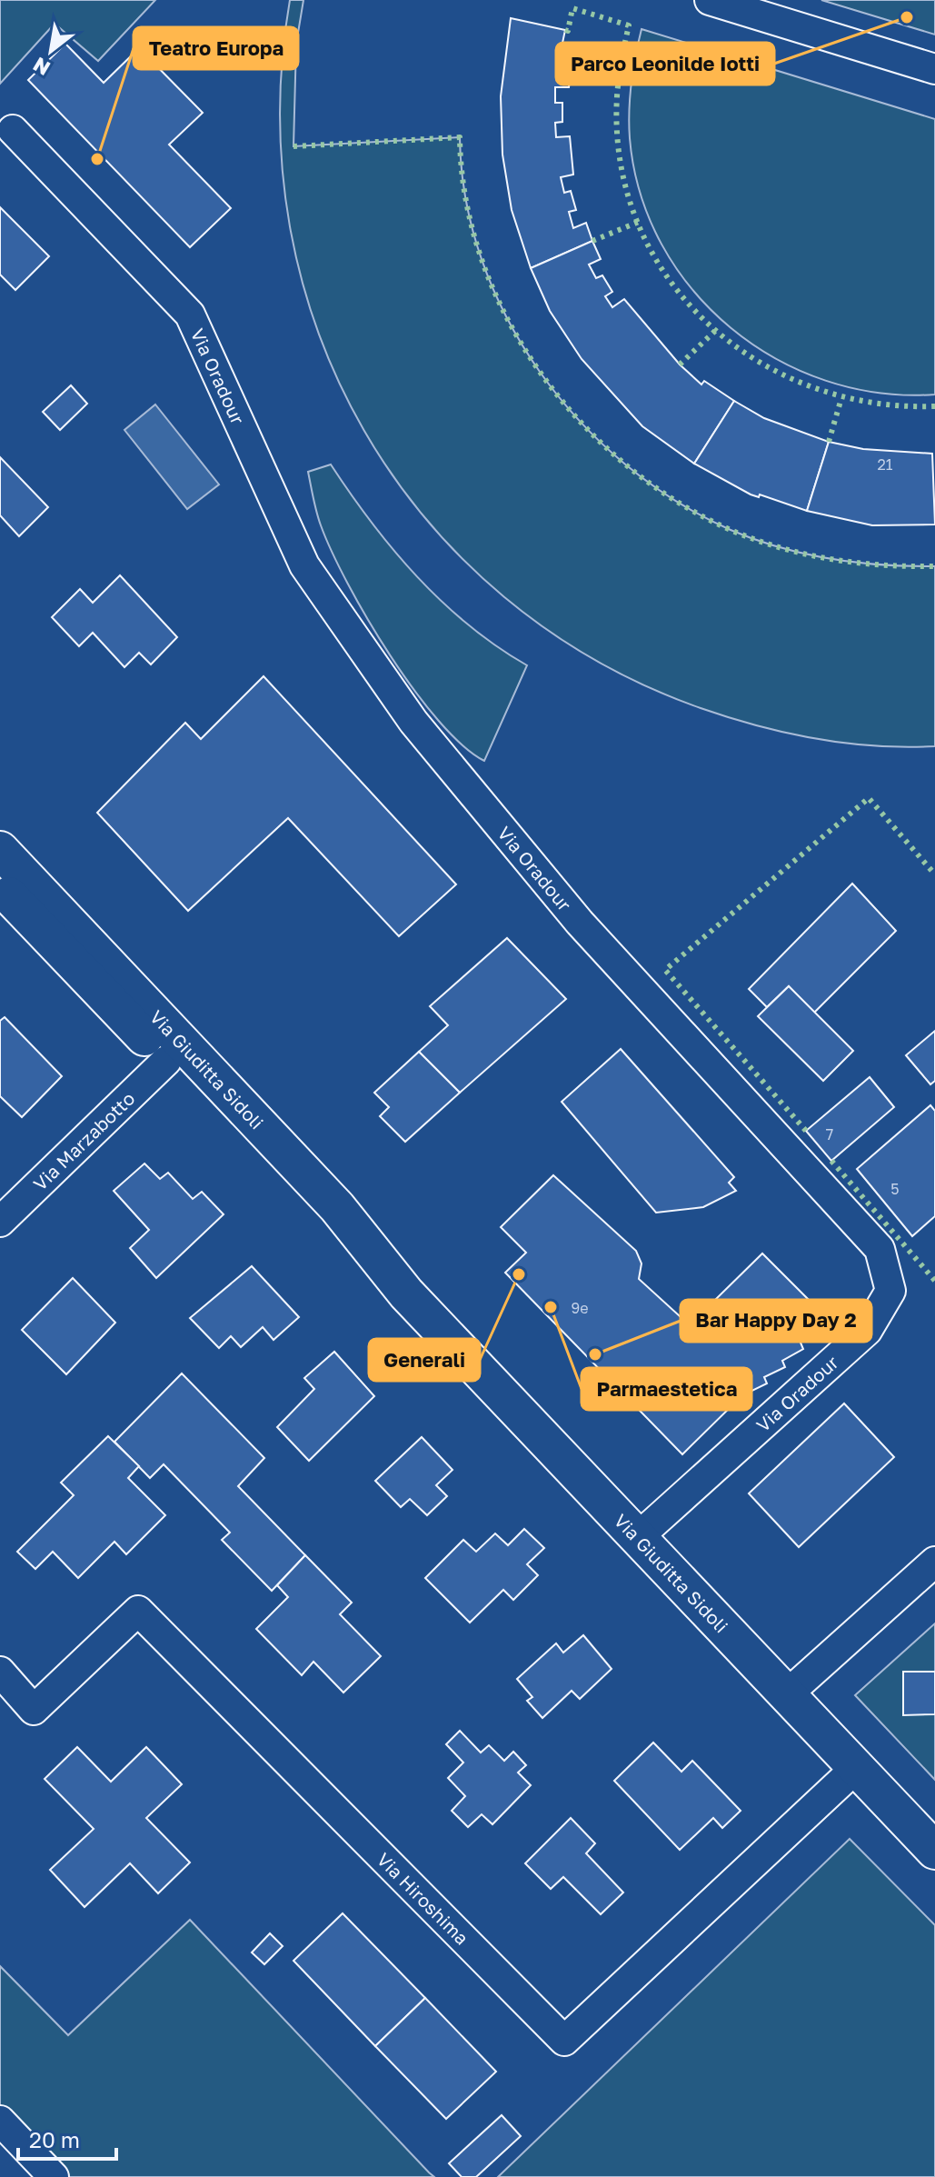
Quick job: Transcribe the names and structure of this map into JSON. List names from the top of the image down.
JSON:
{
  "streets": {
    "street": [
      "Via Oradour",
      "Via Giuditta Sidoli",
      "Via Marzabotto",
      "Via Hiroshima"
    ]
  },
  "crossings": [
    ["Via Oradour", "Via Giuditta Sidoli"],
    ["Via Giuditta Sidoli", "Via Marzabotto"],
    ["Via Giuditta Sidoli", "Via Hiroshima"]
  ],
  "places": [
    "Parco Leonilde Iotti",
    "Teatro Europa",
    "Generali",
    "Parmaestetica",
    "Bar Happy Day 2"
  ],
  "house_numbers": [
    "21",
    "7",
    "5",
    "9e"
  ],
  "scale_bar": "20 m",
  "north": "bottom left"
}
